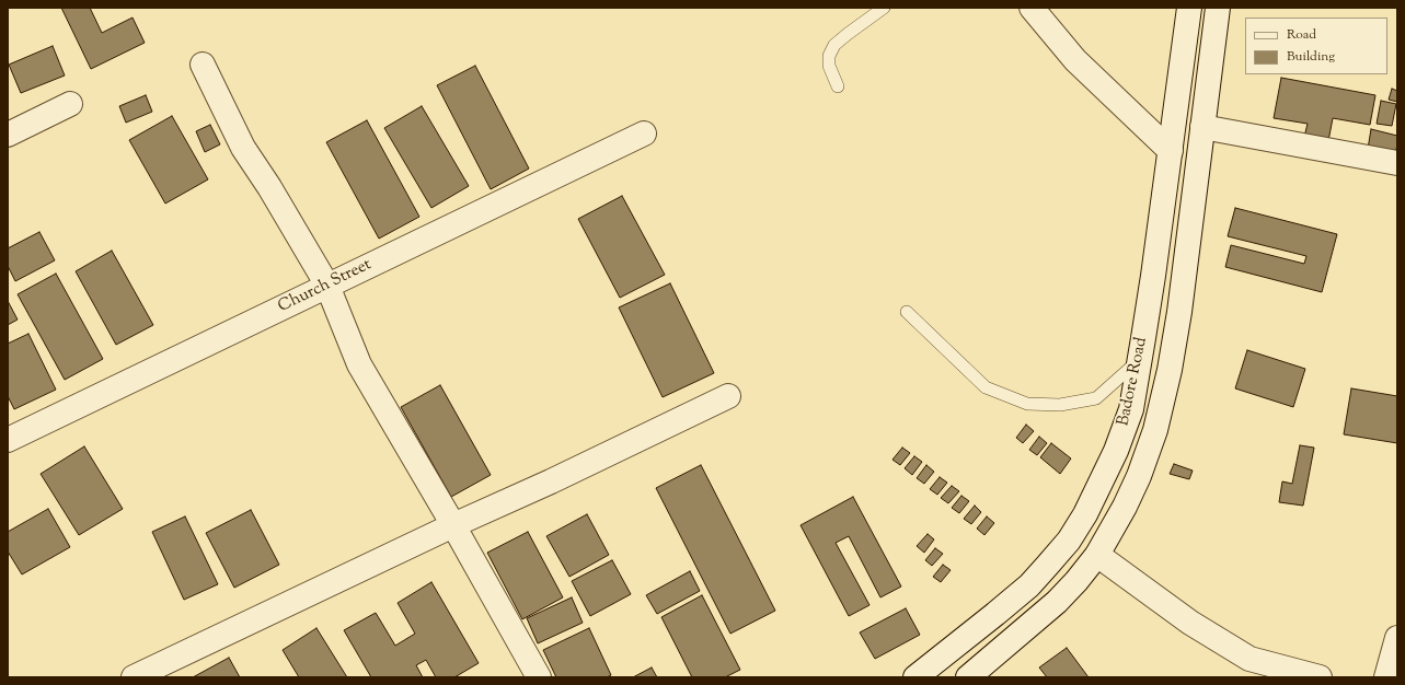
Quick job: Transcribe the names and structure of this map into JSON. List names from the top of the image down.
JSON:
{
  "streets": {
    "street": ["Church Street", "Badore Road"]
  },
  "legend": ["Road", "Building"]
}
